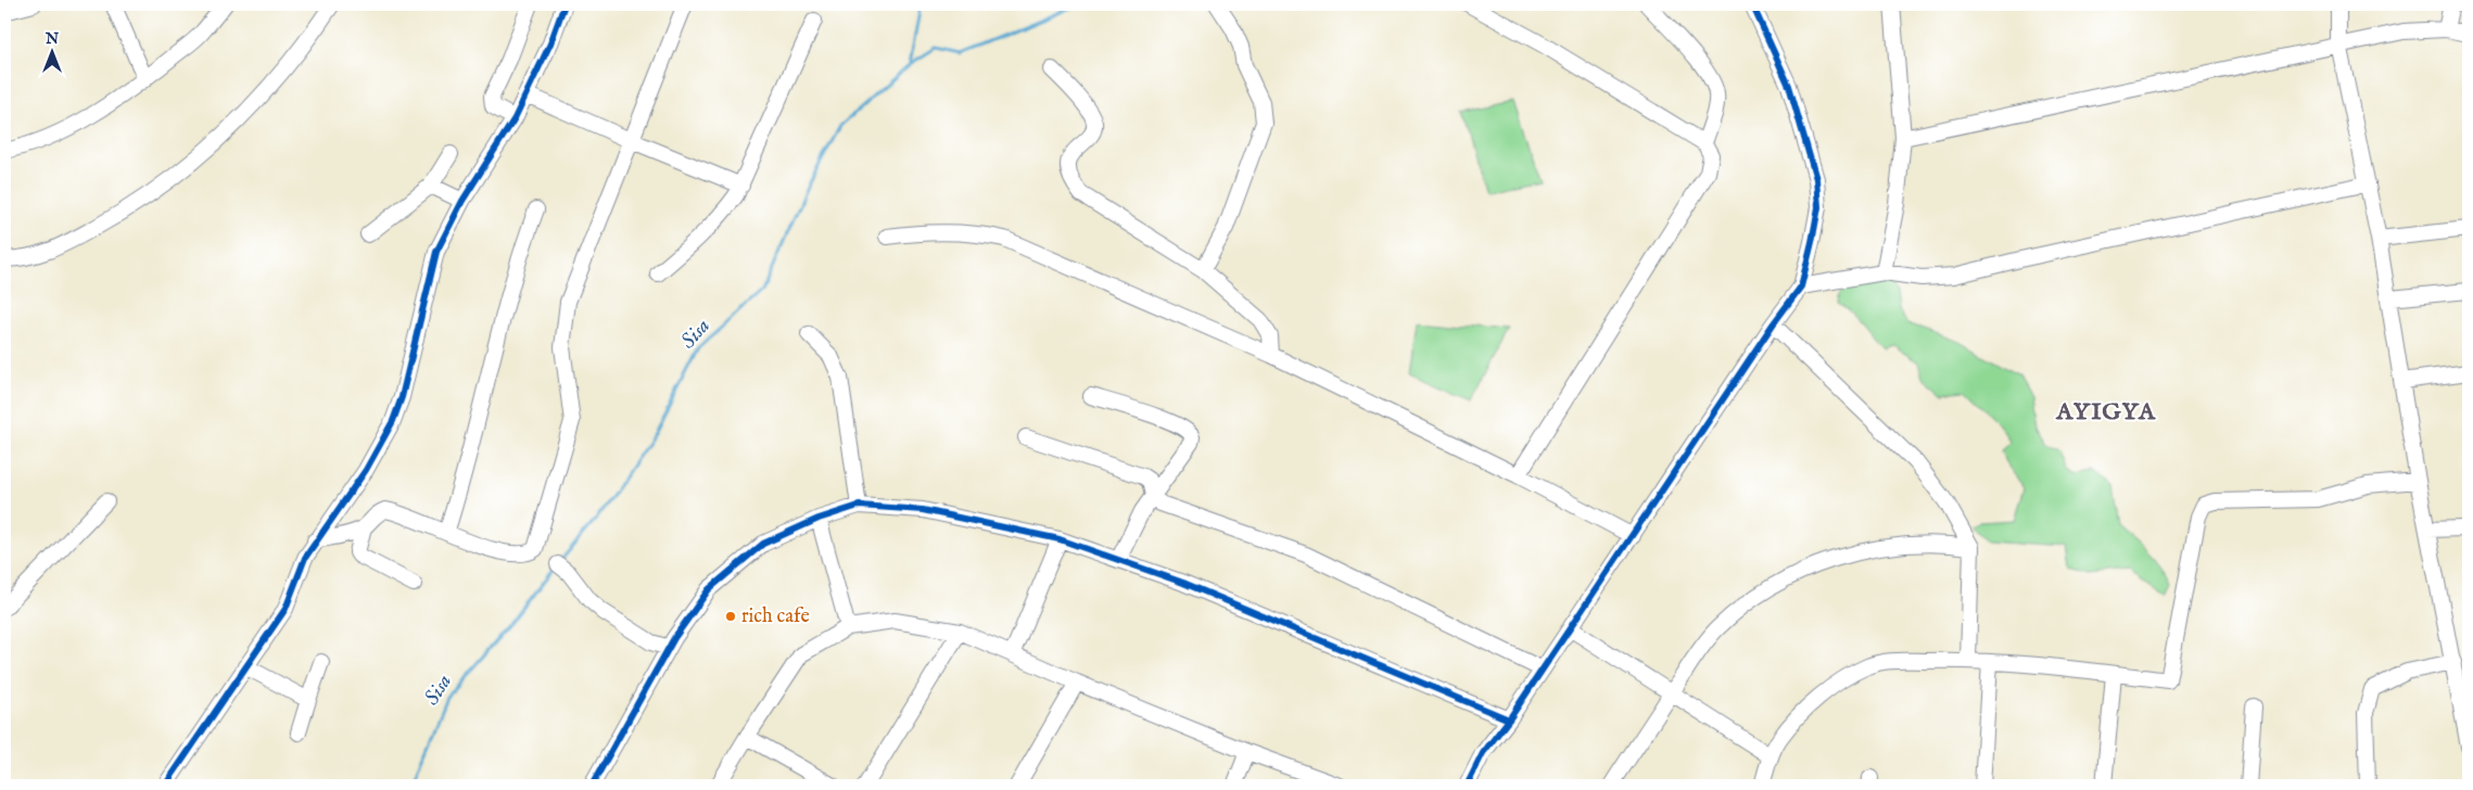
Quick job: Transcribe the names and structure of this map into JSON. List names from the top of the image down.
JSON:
{
  "districts": ["AYIGYA"],
  "water": ["Sisa"],
  "places": ["rich cafe"],
  "north": "top"
}
